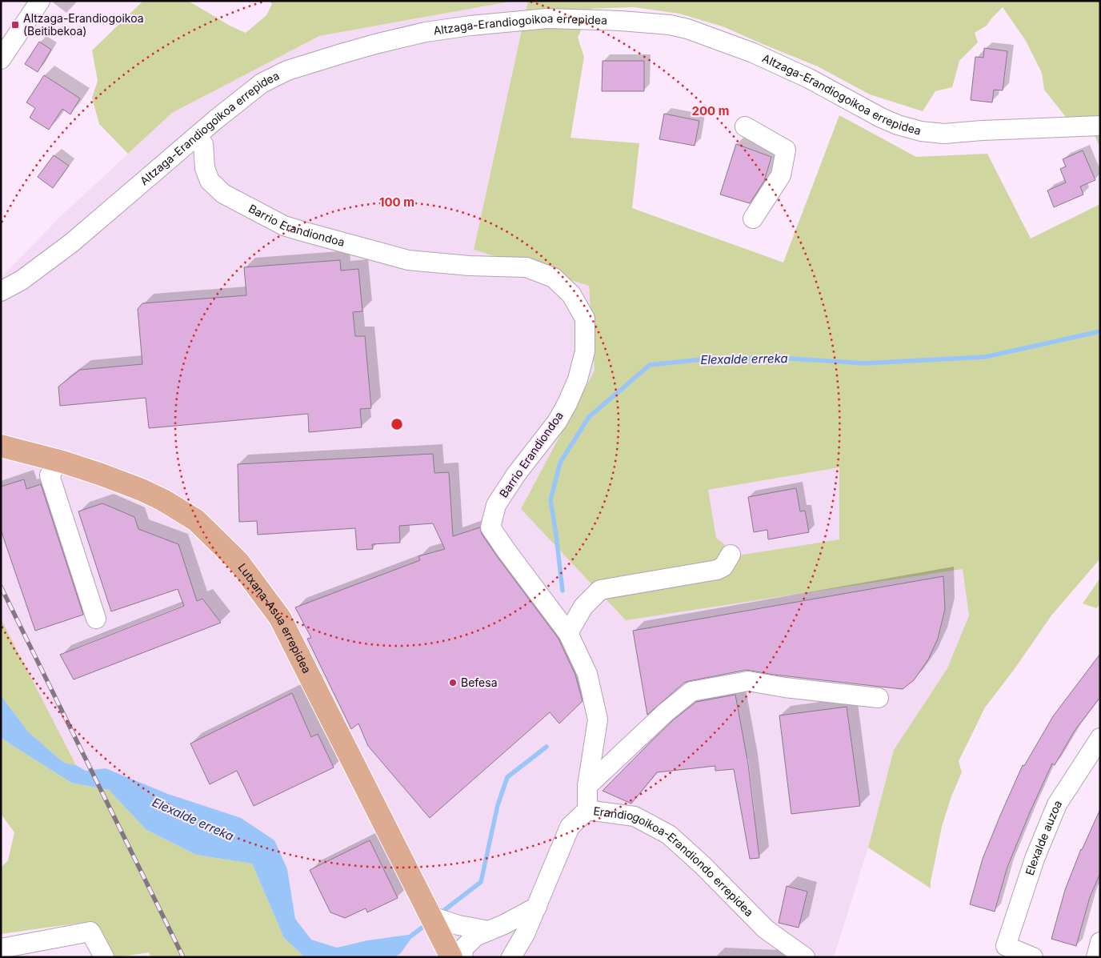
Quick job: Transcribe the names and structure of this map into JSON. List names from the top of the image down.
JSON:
{
  "streets": {
    "main road": ["Lutxana-Asua errepidea"],
    "street": [
      "Altzaga-Erandiogoikoa errepidea",
      "Barrio Erandiondoa",
      "Elexalde auzoa",
      "Erandiogoikoa-Erandiondo errepidea"
    ]
  },
  "crossings": [
    ["Altzaga-Erandiogoikoa errepidea", "Barrio Erandiondoa"],
    ["Barrio Erandiondoa", "Erandiogoikoa-Erandiondo errepidea"]
  ],
  "water": ["Elexalde erreka"],
  "places": {
    "transit": ["Altzaga-Erandiogoikoa (Beitibekoa)"],
    "other": ["Befesa"]
  },
  "rings": ["200 m", "100 m"]
}
